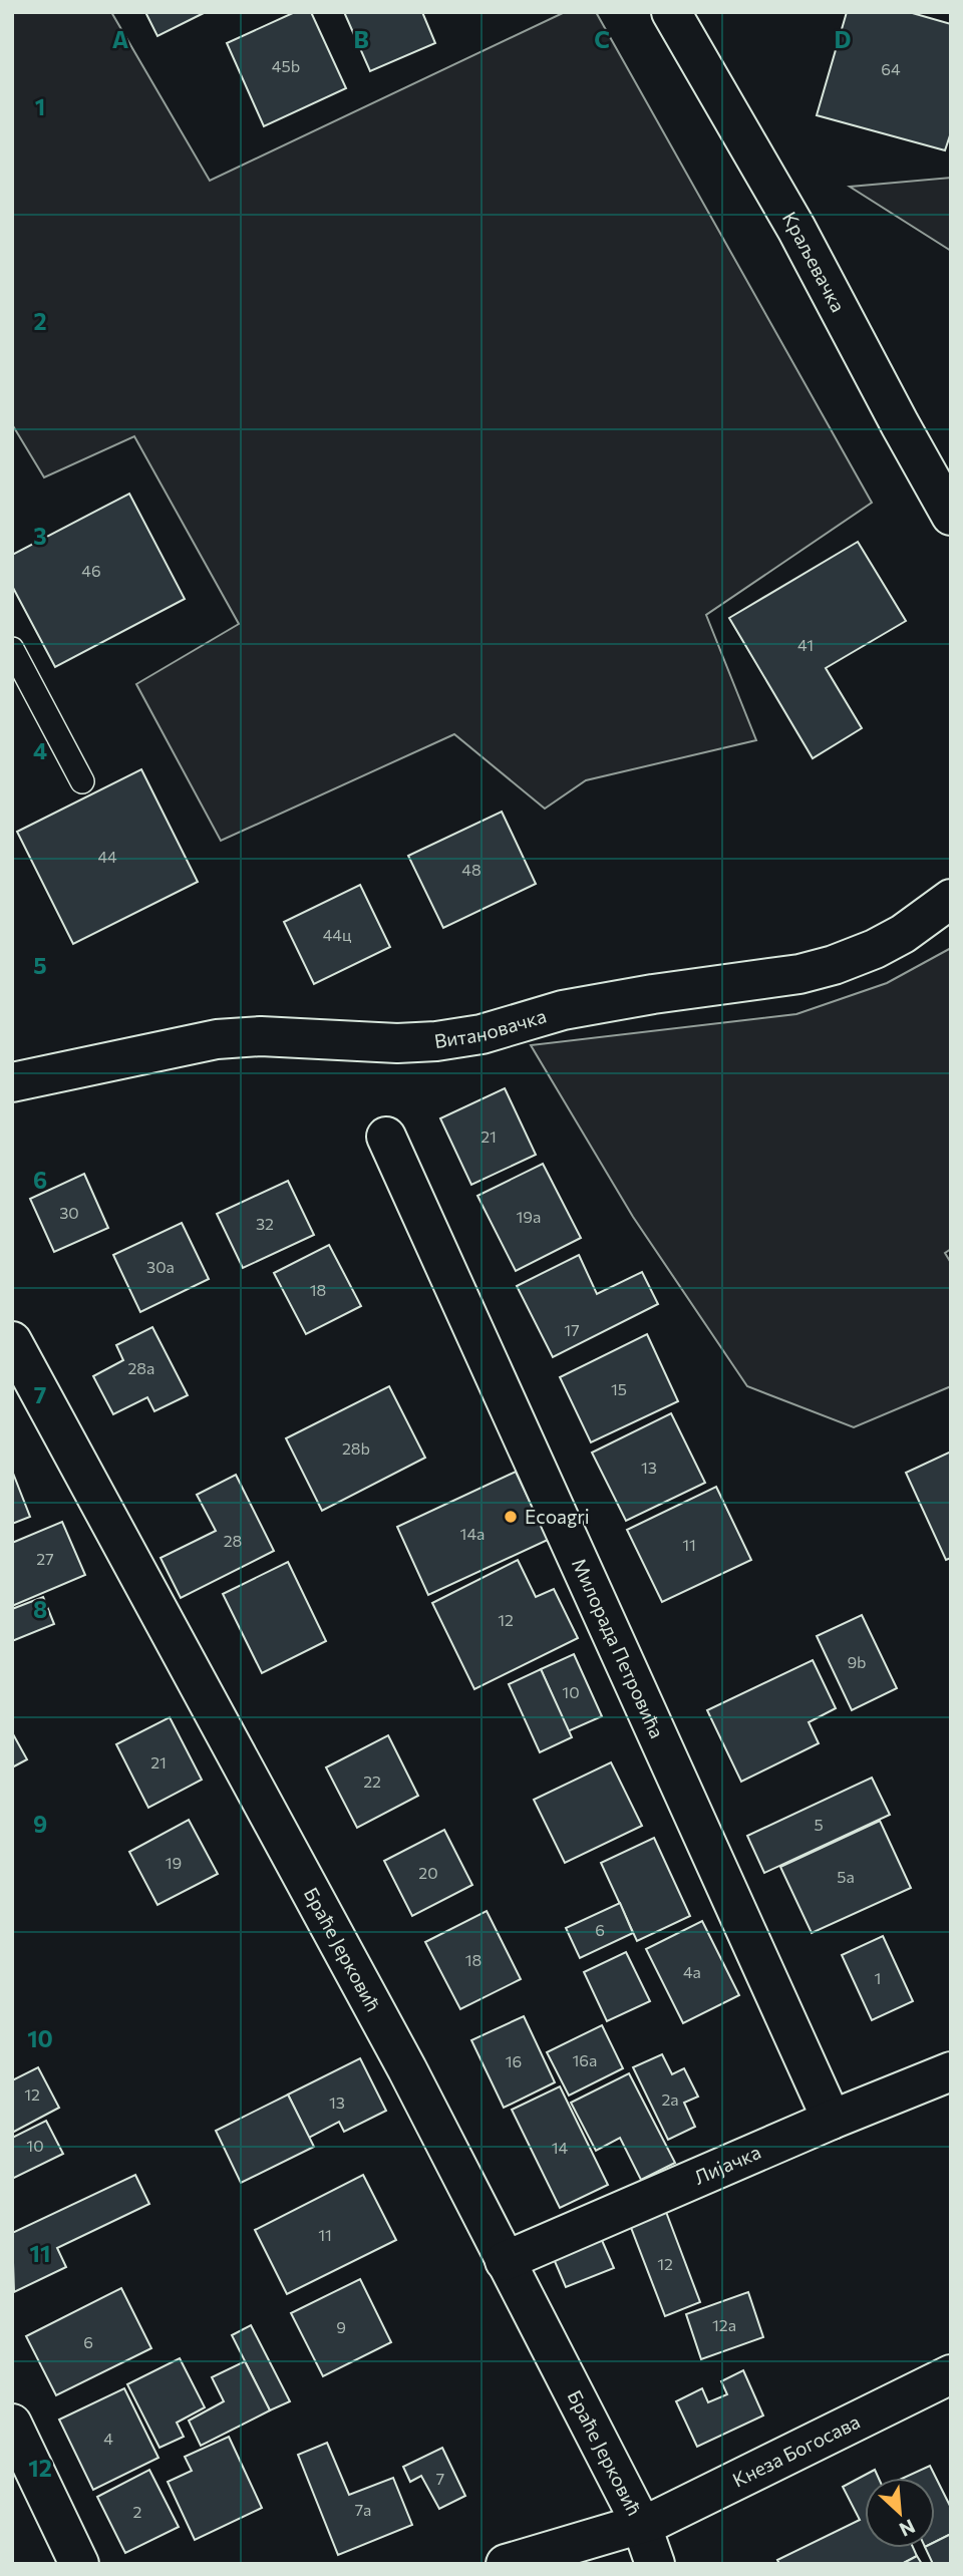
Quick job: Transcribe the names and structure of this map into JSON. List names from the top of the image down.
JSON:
{
  "streets": {
    "street": [
      "Краљевачка",
      "Витановачка",
      "Милорада Петровића",
      "Браће Јерковић",
      "Лијачка",
      "Кнеза Богосава"
    ]
  },
  "crossings": [
    ["Милорада Петровића", "Лијачка"],
    ["Браће Јерковић", "Лијачка"],
    ["Браће Јерковић", "Кнеза Богосава"]
  ],
  "places": ["Ecoagri"],
  "house_numbers": [
    "45b",
    "64",
    "46",
    "41",
    "44",
    "48",
    "44ц",
    "21",
    "30",
    "19a",
    "32",
    "30a",
    "18",
    "17",
    "28a",
    "15",
    "28b",
    "13",
    "14a",
    "28",
    "11",
    "27",
    "12",
    "9b",
    "10",
    "21",
    "22",
    "5",
    "19",
    "20",
    "5a",
    "6",
    "18",
    "4a",
    "1",
    "16a",
    "16",
    "12",
    "2a",
    "13",
    "10",
    "14",
    "11",
    "12",
    "12a",
    "9",
    "6",
    "4",
    "7",
    "7a",
    "2"
  ],
  "north": "bottom right",
  "grid": {
    "columns": [
      "A",
      "B",
      "C",
      "D"
    ],
    "rows": [
      "1",
      "2",
      "3",
      "4",
      "5",
      "6",
      "7",
      "8",
      "9",
      "10",
      "11",
      "12"
    ]
  }
}
